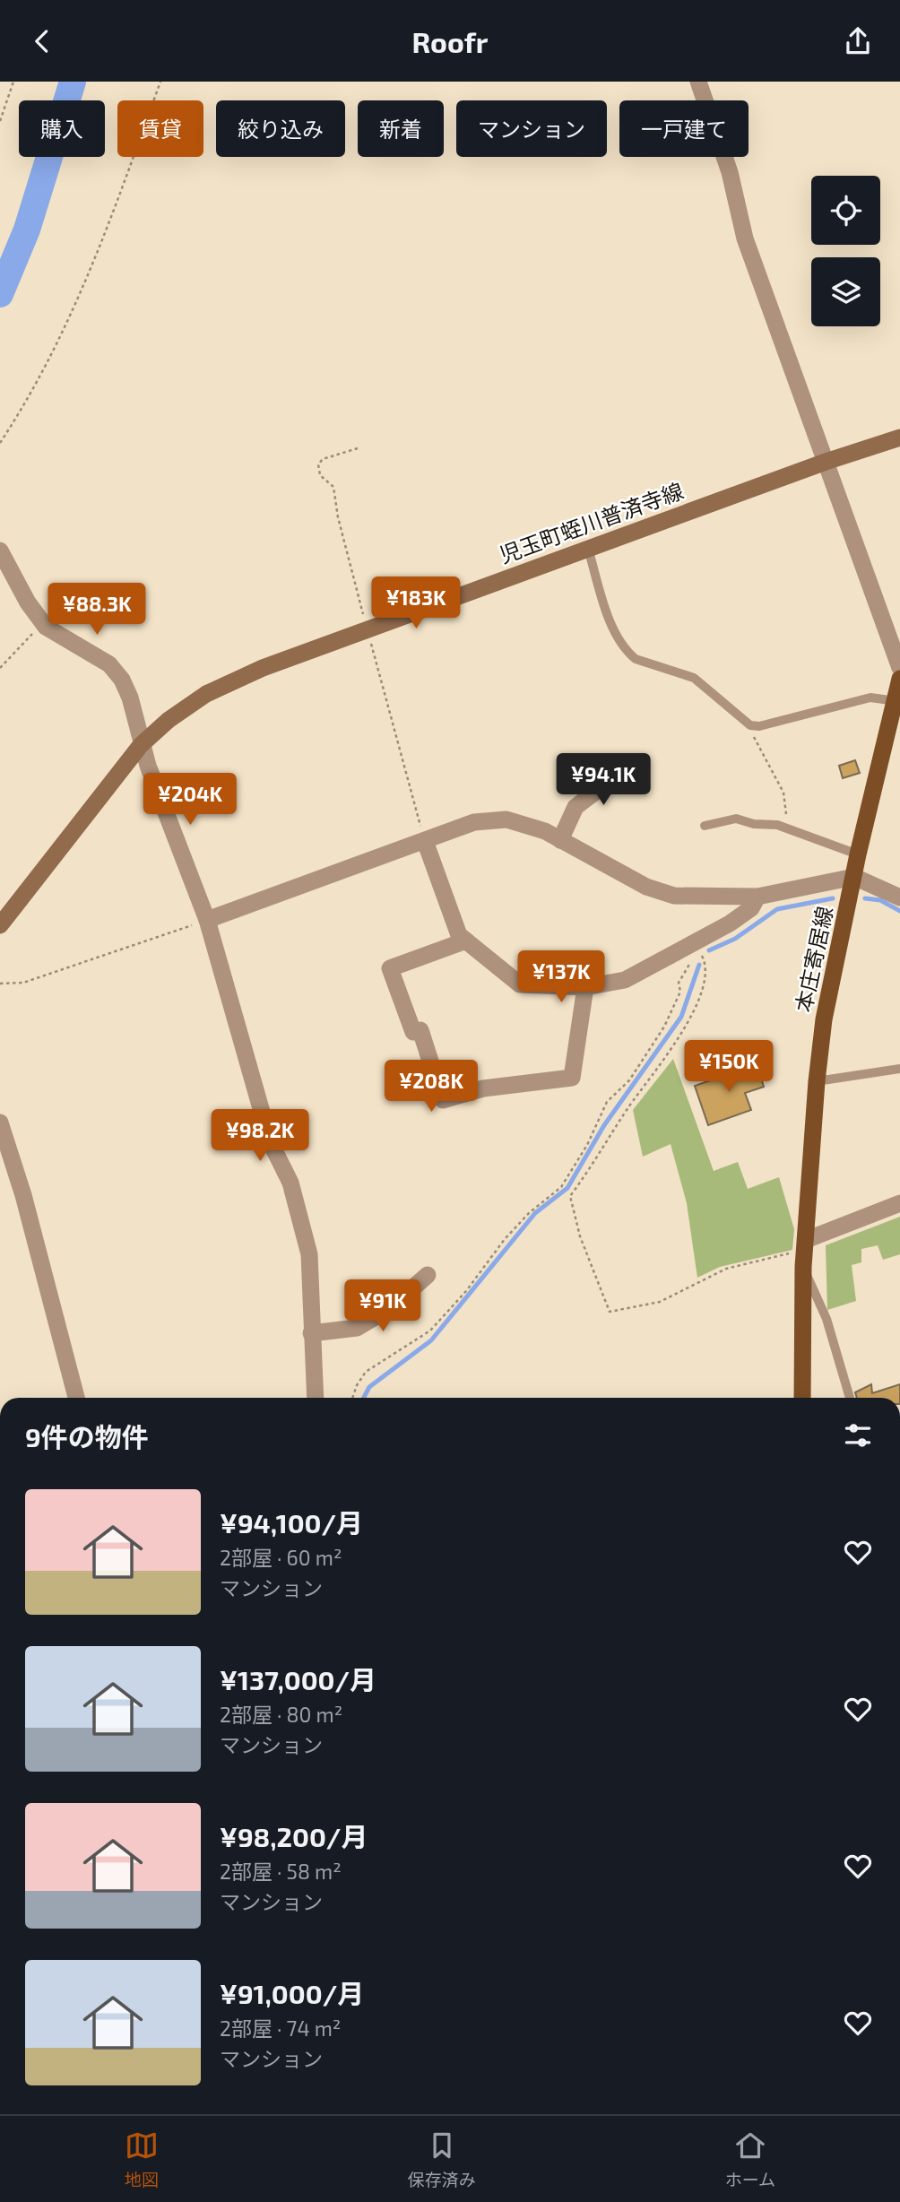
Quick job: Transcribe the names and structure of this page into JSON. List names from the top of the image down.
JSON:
{
  "streets": {
    "main road": ["児玉町蛭川普済寺線", "本庄寄居線"]
  },
  "page": {
    "header": "Roofr",
    "chip": [
      "購入",
      "賃貸",
      "絞り込み",
      "新着",
      "マンション",
      "一戸建て"
    ],
    "price": [
      "¥183K",
      "¥88.3K",
      "¥94.1K",
      "¥204K",
      "¥137K",
      "¥150K",
      "¥208K",
      "¥98.2K",
      "¥91K"
    ],
    "heading": "9件の物件",
    "list": [
      {
        "name": "¥94,100/月",
        "note": "2部屋 · 60 m² · マンション"
      },
      {
        "name": "¥137,000/月",
        "note": "2部屋 · 80 m² · マンション"
      },
      {
        "name": "¥98,200/月",
        "note": "2部屋 · 58 m² · マンション"
      },
      {
        "name": "¥91,000/月",
        "note": "2部屋 · 74 m² · マンション"
      }
    ],
    "tabs": ["地図", "保存済み", "ホーム"]
  }
}
